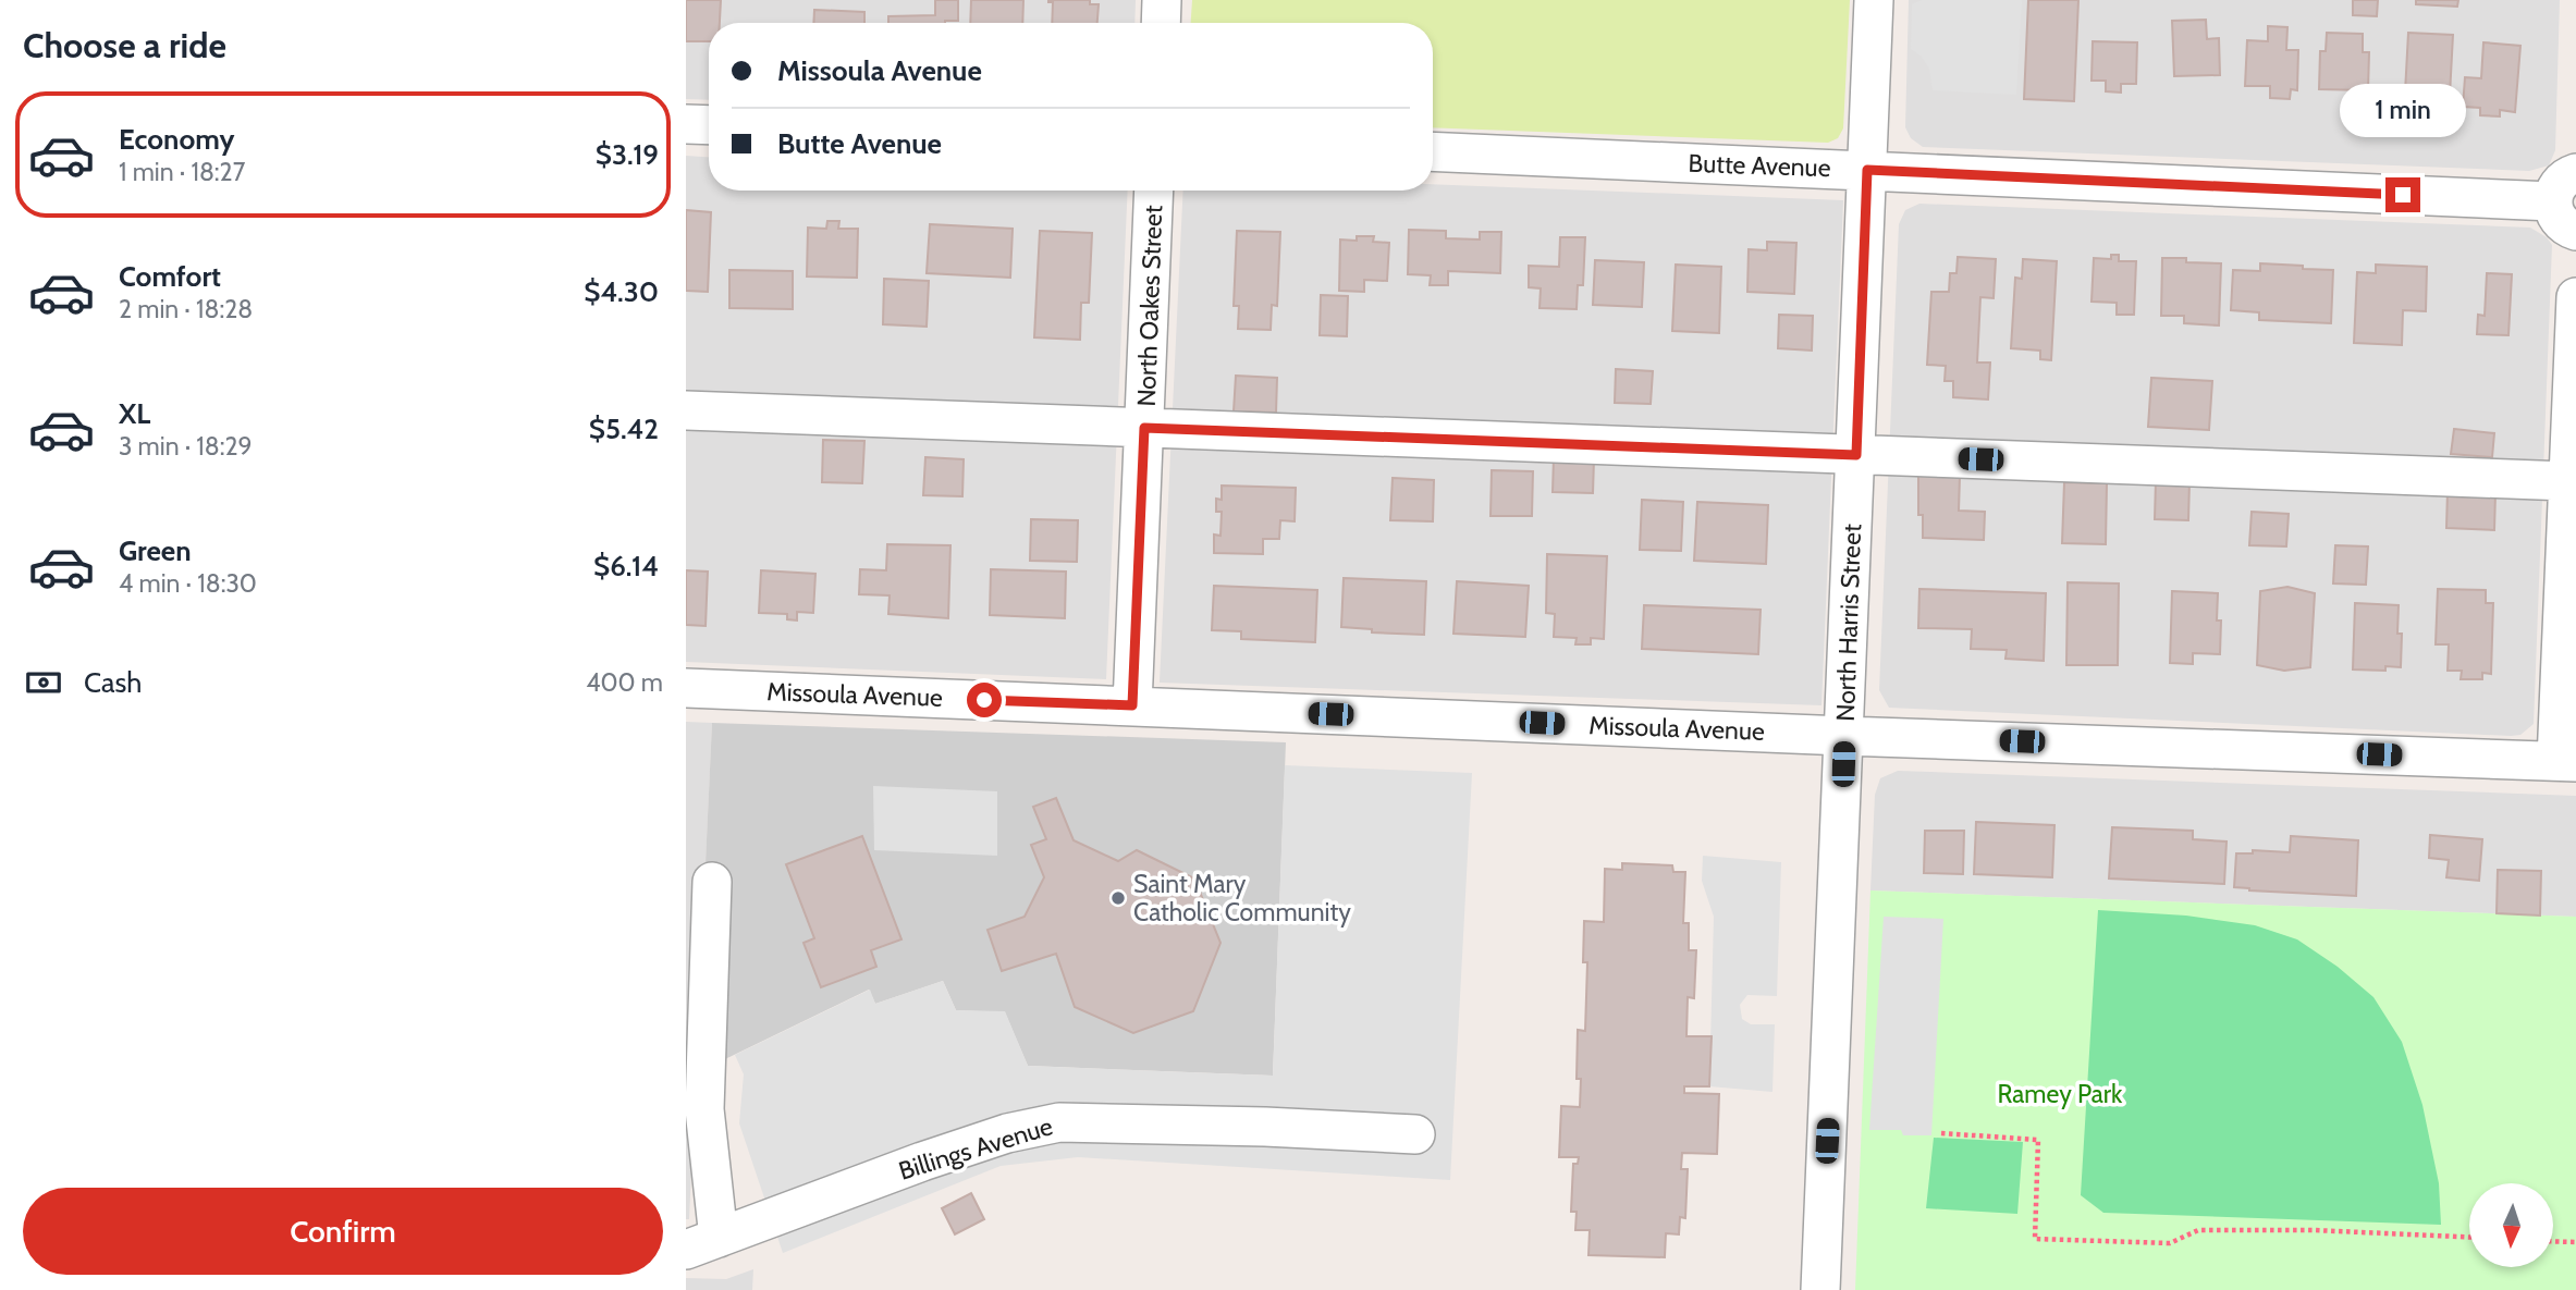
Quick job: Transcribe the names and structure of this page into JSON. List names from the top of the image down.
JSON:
{
  "streets": {
    "street": [
      "Butte Avenue",
      "North Oakes Street",
      "North Harris Street",
      "Missoula Avenue",
      "Billings Avenue"
    ]
  },
  "crossings": [
    ["Butte Avenue", "North Harris Street"],
    ["North Oakes Street", "Missoula Avenue"],
    ["North Harris Street", "Missoula Avenue"]
  ],
  "parks": ["Ramey Park"],
  "places": ["Saint Mary Catholic Community"],
  "north": "bottom",
  "page": {
    "heading": "Choose a ride",
    "banner": ["Missoula Avenue", "Butte Avenue"],
    "bubble": "1 min",
    "list": [
      {
        "name": "Economy",
        "note": "1 min · 18:27",
        "value": "$3.19"
      },
      {
        "name": "Comfort",
        "note": "2 min · 18:28",
        "value": "$4.30"
      },
      {
        "name": "XL",
        "note": "3 min · 18:29",
        "value": "$5.42"
      },
      {
        "name": "Green",
        "note": "4 min · 18:30",
        "value": "$6.14"
      }
    ],
    "pay": ["Cash", "400 m"],
    "buttons": "Confirm"
  }
}
